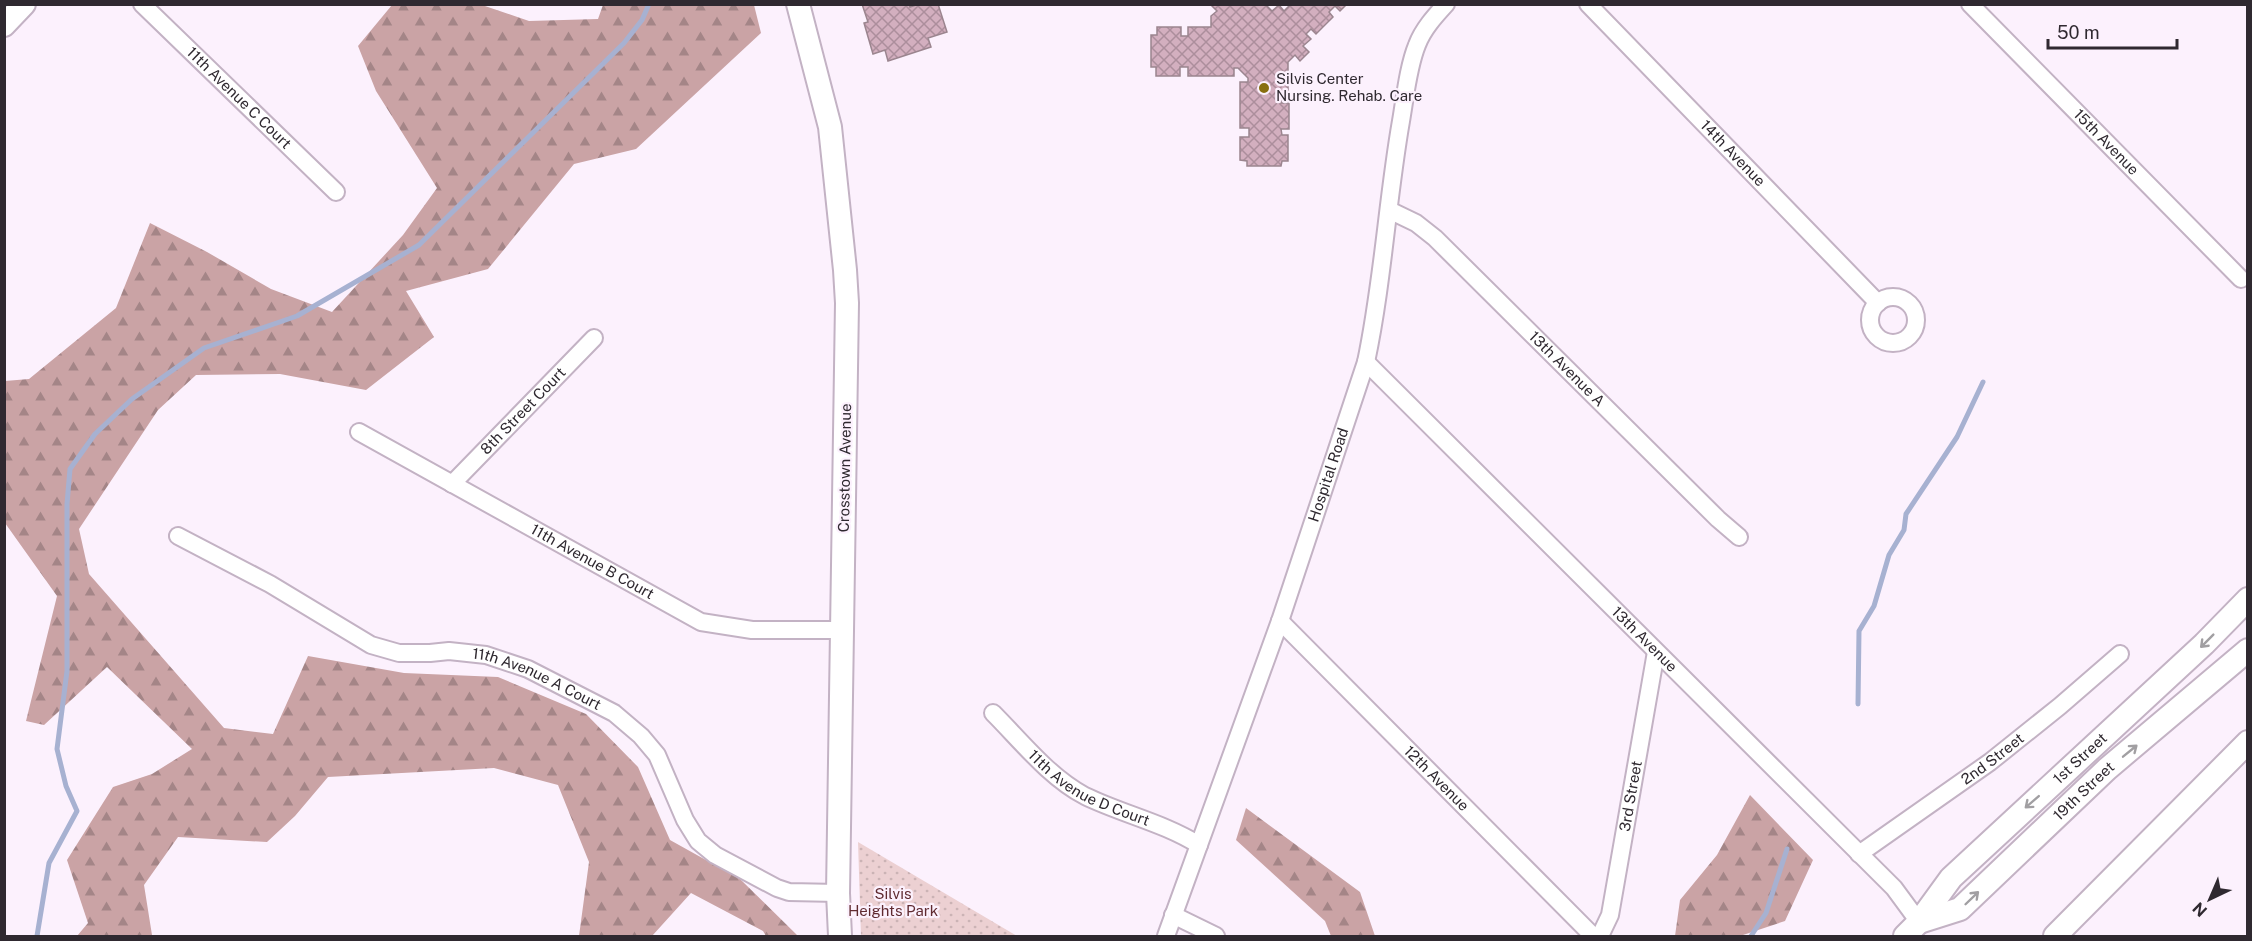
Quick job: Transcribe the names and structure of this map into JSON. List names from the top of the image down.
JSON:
{
  "streets": {
    "street": [
      "11th Avenue C Court",
      "15th Avenue",
      "14th Avenue",
      "13th Avenue A",
      "8th Street Court",
      "Crosstown Avenue",
      "Hospital Road",
      "11th Avenue B Court",
      "13th Avenue",
      "11th Avenue A Court",
      "1st Street",
      "2nd Street",
      "12th Avenue",
      "11th Avenue D Court",
      "19th Street",
      "3rd Street"
    ]
  },
  "crossings": [
    ["13th Avenue A", "Hospital Road"],
    ["8th Street Court", "11th Avenue B Court"],
    ["Crosstown Avenue", "11th Avenue B Court"],
    ["Crosstown Avenue", "11th Avenue A Court"],
    ["Hospital Road", "13th Avenue"],
    ["Hospital Road", "12th Avenue"],
    ["Hospital Road", "11th Avenue D Court"],
    ["13th Avenue", "1st Street"],
    ["13th Avenue", "2nd Street"],
    ["13th Avenue", "19th Street"],
    ["13th Avenue", "3rd Street"],
    ["1st Street", "19th Street"]
  ],
  "parks": ["Silvis Heights Park"],
  "places": ["Silvis Center Nursing. Rehab. Care"],
  "scale_bar": "50 m",
  "north": "bottom left"
}
